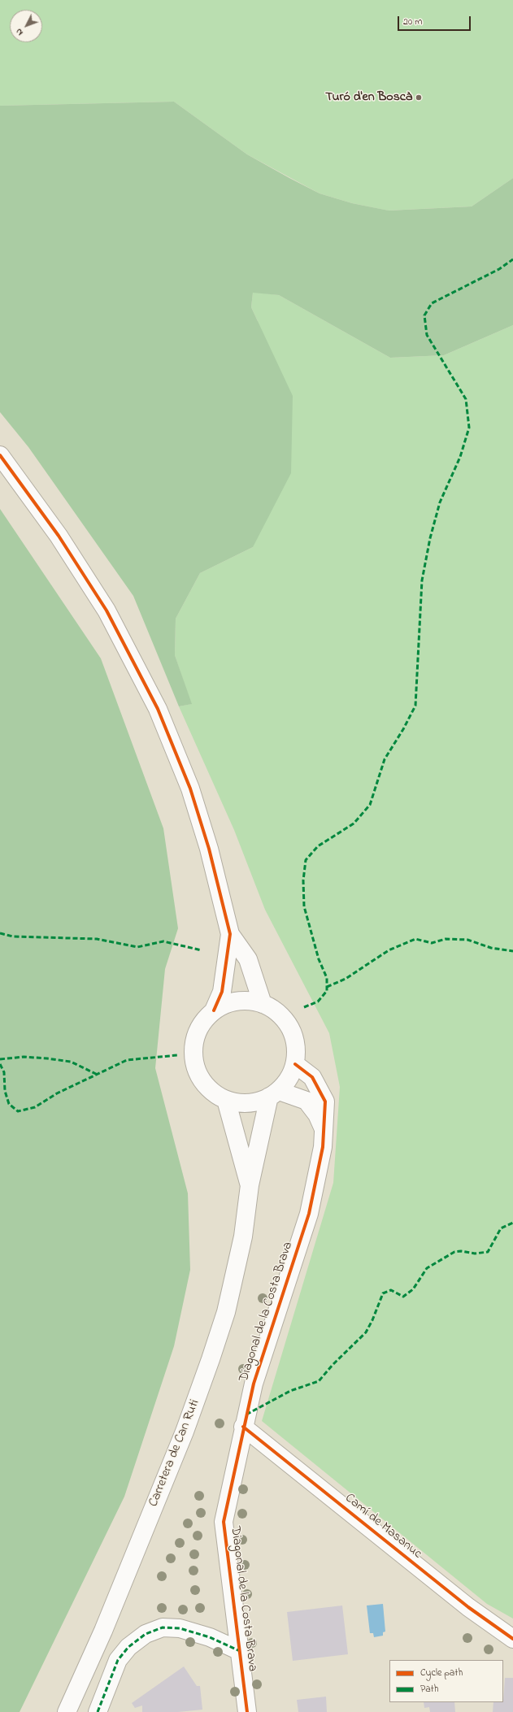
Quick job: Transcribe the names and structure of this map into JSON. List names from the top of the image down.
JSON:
{
  "streets": {
    "street": ["Diagonal de la Costa Brava", "Carretera de Can Ruti", "Camí de Masanuc"]
  },
  "crossings": [
    ["Diagonal de la Costa Brava", "Carretera de Can Ruti"],
    ["Diagonal de la Costa Brava", "Camí de Masanuc"]
  ],
  "places": ["Turó d'en Boscà"],
  "legend": ["Cycle path", "Path"],
  "scale_bar": "20 m",
  "north": "bottom left"
}
